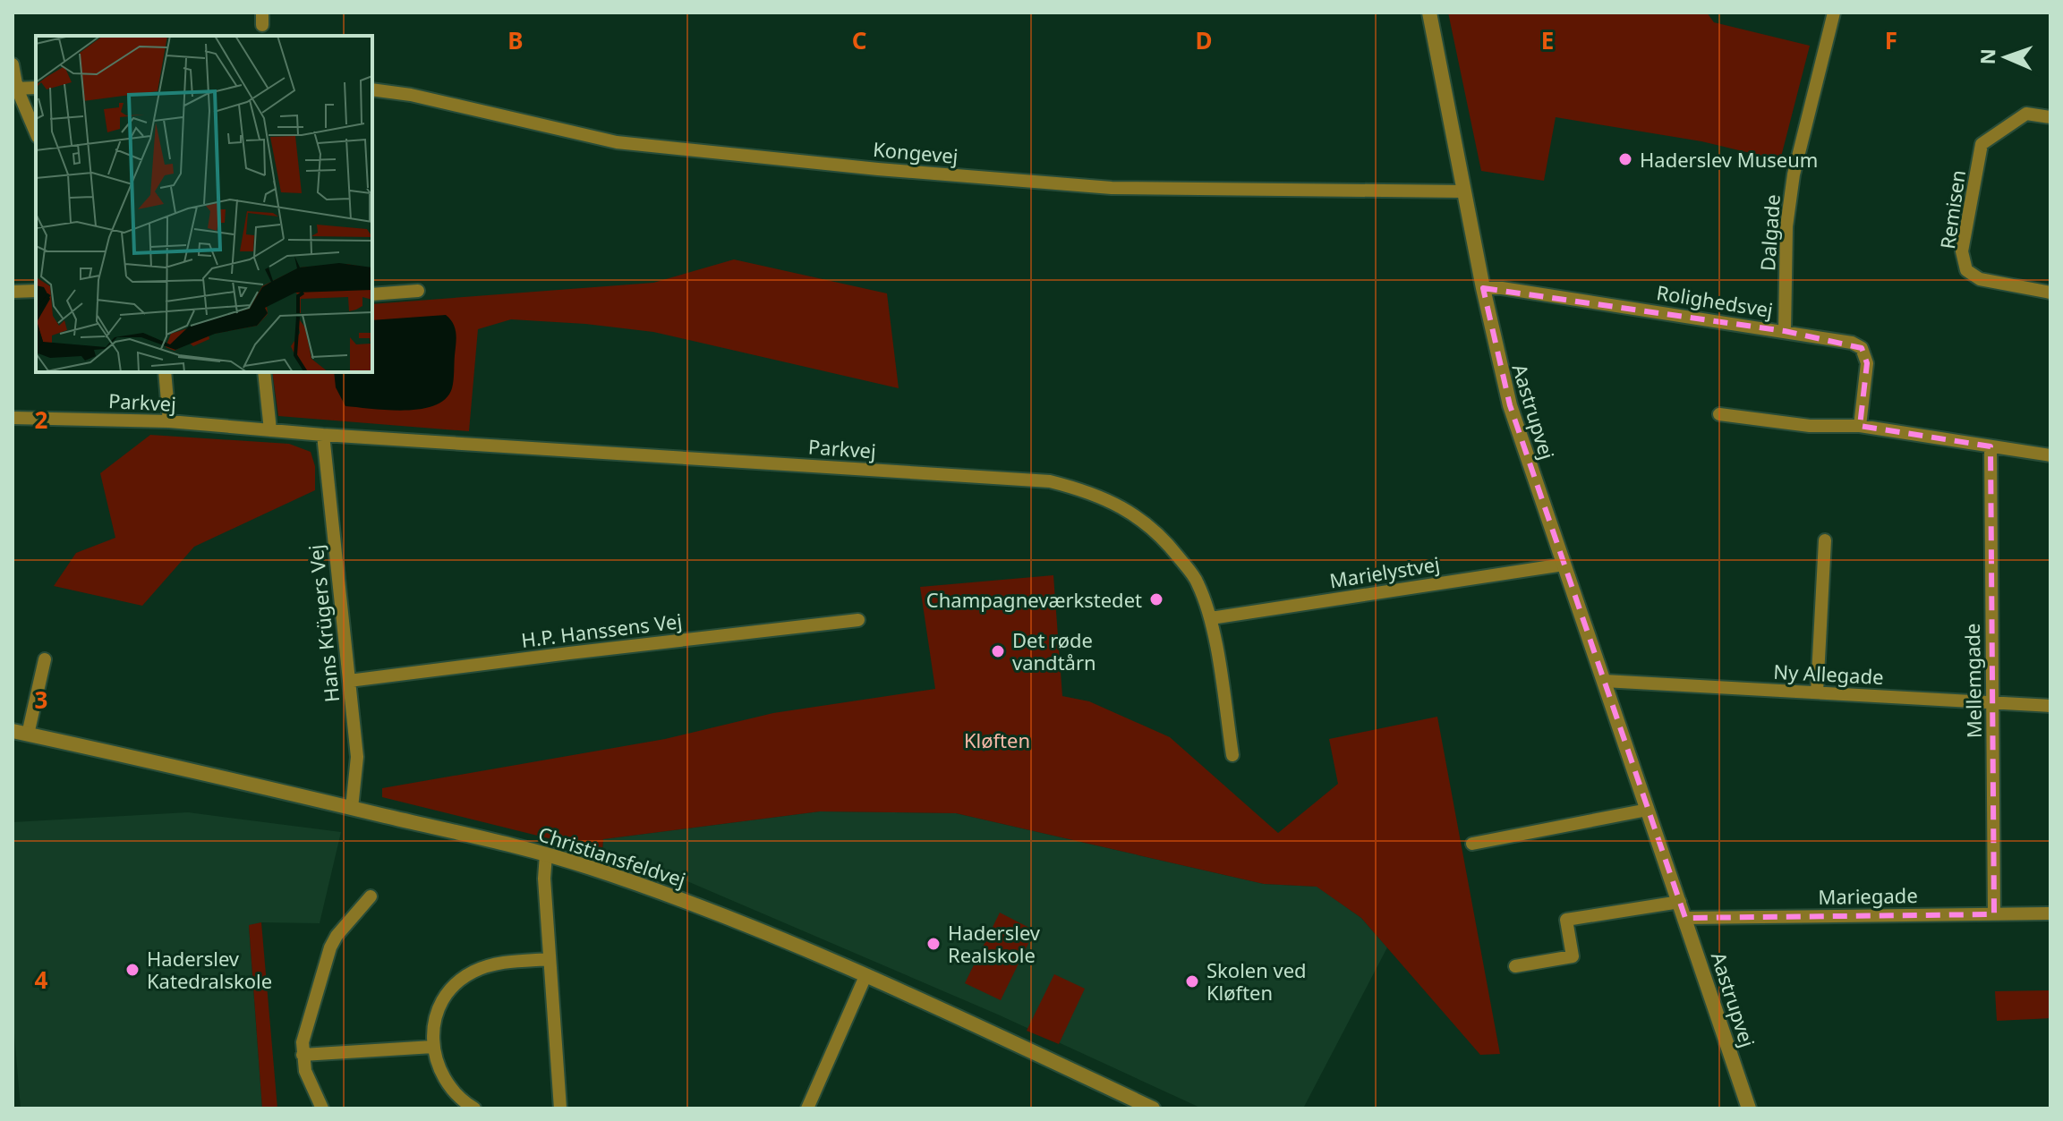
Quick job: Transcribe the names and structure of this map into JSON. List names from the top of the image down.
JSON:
{
  "streets": {
    "street": [
      "Kongevej",
      "Remisen",
      "Dalgade",
      "Rolighedsvej",
      "Parkvej",
      "Aastrupvej",
      "Marielystvej",
      "Hans Krügers Vej",
      "H.P. Hanssens Vej",
      "Ny Allegade",
      "Mellemgade",
      "Christiansfeldvej",
      "Mariegade"
    ]
  },
  "crossings": [
    ["Kongevej", "Aastrupvej"],
    ["Dalgade", "Rolighedsvej"],
    ["Rolighedsvej", "Aastrupvej"],
    ["Parkvej", "Marielystvej"],
    ["Parkvej", "Hans Krügers Vej"],
    ["Aastrupvej", "Marielystvej"],
    ["Aastrupvej", "Ny Allegade"],
    ["Aastrupvej", "Mariegade"],
    ["Hans Krügers Vej", "H.P. Hanssens Vej"],
    ["Hans Krügers Vej", "Christiansfeldvej"],
    ["Ny Allegade", "Mellemgade"],
    ["Mellemgade", "Mariegade"]
  ],
  "parks": ["Kløften"],
  "places": [
    "Haderslev Museum",
    "Champagneværkstedet",
    "Det røde vandtårn",
    "Haderslev Realskole",
    "Haderslev Katedralskole",
    "Skolen ved Kløften"
  ],
  "north": "left",
  "grid": {
    "columns": [
      "B",
      "C",
      "D",
      "E",
      "F"
    ],
    "rows": ["2", "3", "4"]
  }
}
